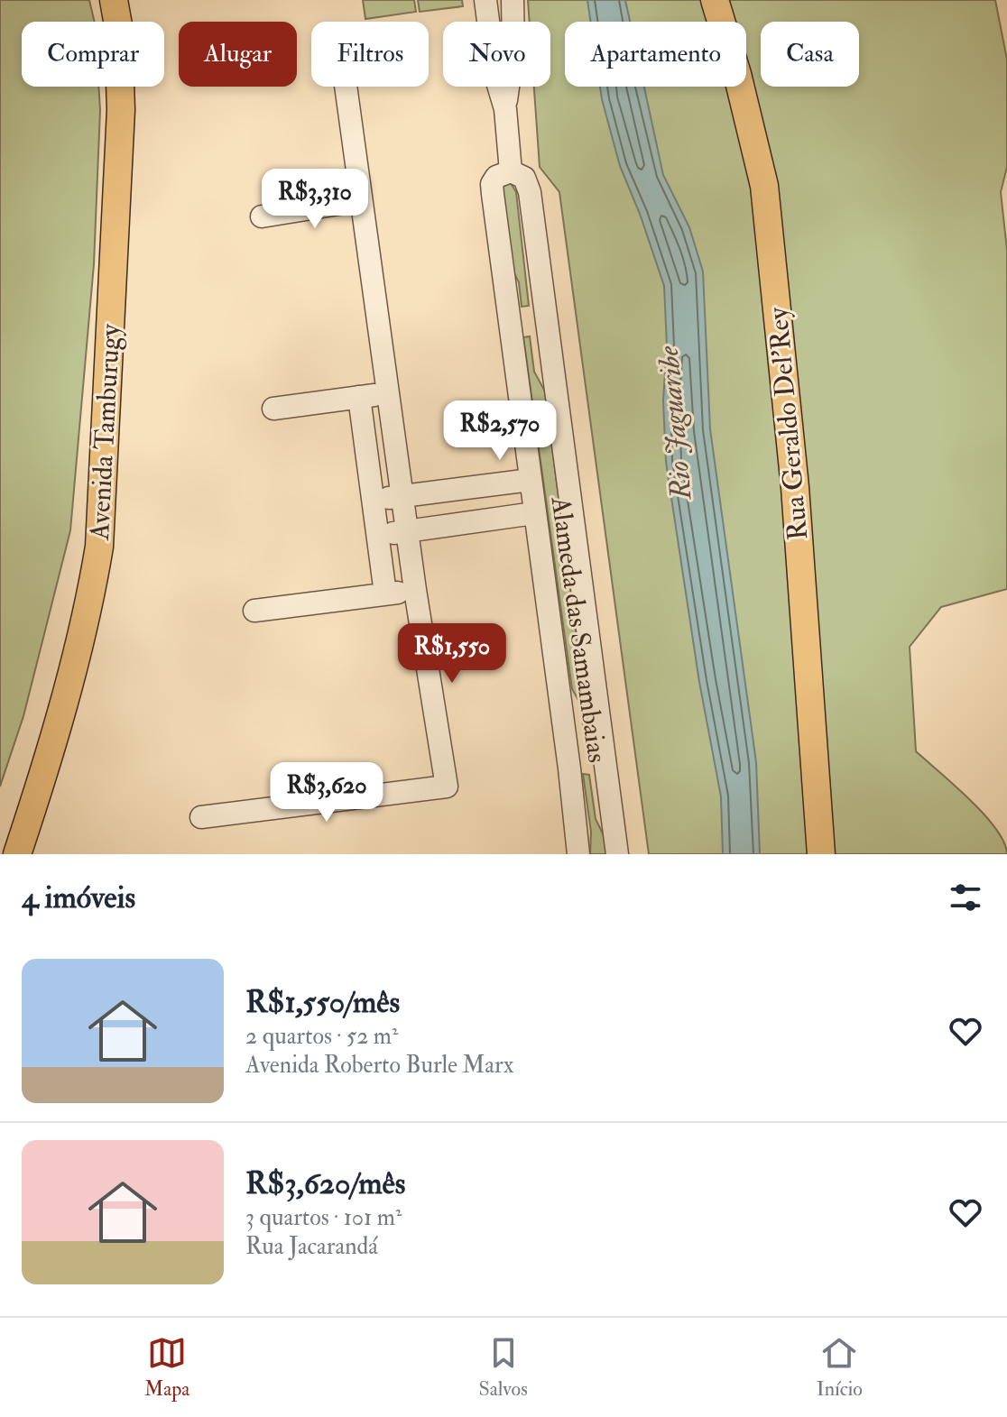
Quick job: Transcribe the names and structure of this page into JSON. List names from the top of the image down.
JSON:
{
  "streets": {
    "main road": ["Rua Geraldo Del'Rey", "Avenida Tamburugy"],
    "street": ["Alameda das Samambaias"]
  },
  "water": ["Rio Jaguaribe"],
  "page": {
    "chip": [
      "Comprar",
      "Alugar",
      "Filtros",
      "Novo",
      "Apartamento",
      "Casa"
    ],
    "price": [
      "R$3,310",
      "R$2,570",
      "R$1,550",
      "R$3,620"
    ],
    "heading": "4 imóveis",
    "list": [
      {
        "name": "R$1,550/mês",
        "note": "2 quartos · 52 m² · Avenida Roberto Burle Marx"
      },
      {
        "name": "R$3,620/mês",
        "note": "3 quartos · 101 m² · Rua Jacarandá"
      }
    ],
    "tabs": ["Mapa", "Salvos", "Início"]
  }
}
